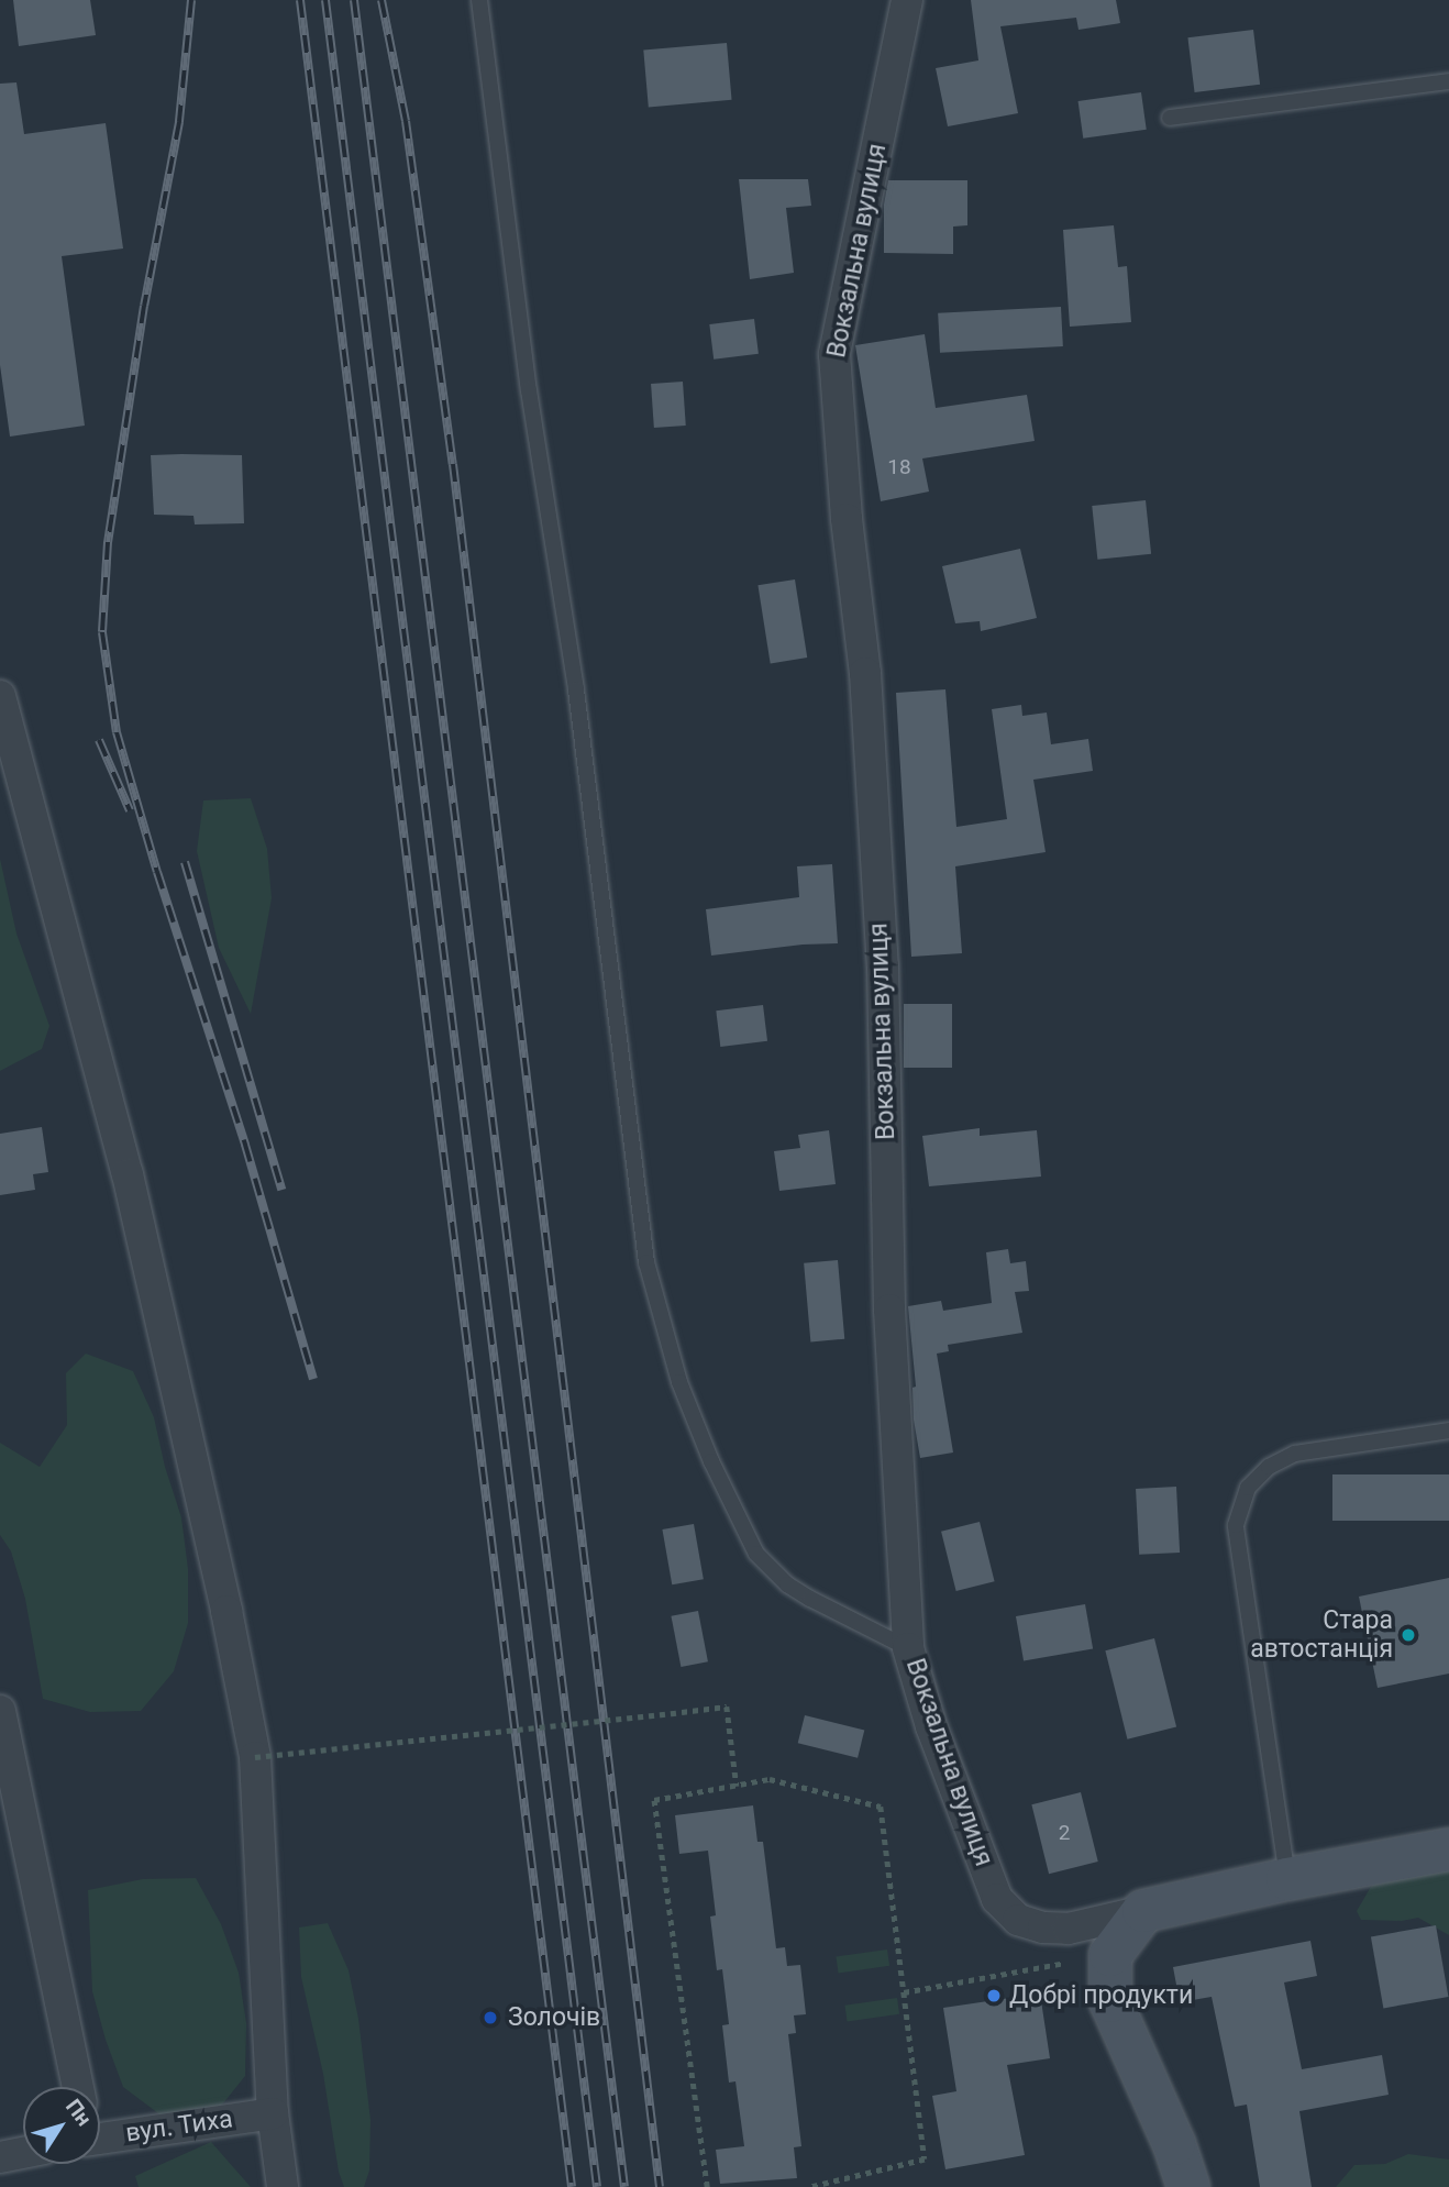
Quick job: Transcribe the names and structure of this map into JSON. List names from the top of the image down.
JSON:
{
  "streets": {
    "street": ["Вокзальна вулиця", "вул. Тиха"]
  },
  "places": ["Стара автостанція", "Добрі продукти", "Золочів"],
  "house_numbers": ["18", "2"],
  "north": "top right"
}
